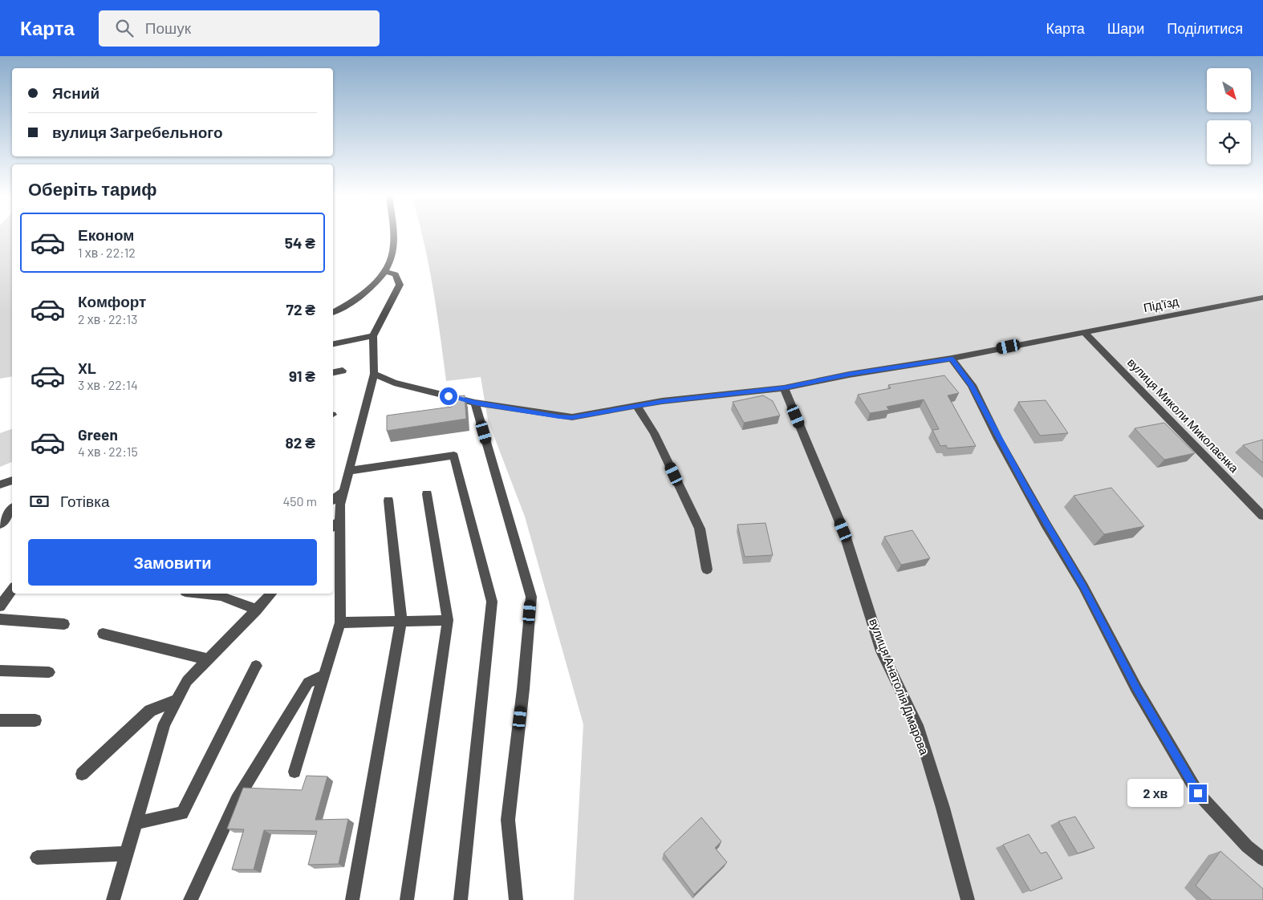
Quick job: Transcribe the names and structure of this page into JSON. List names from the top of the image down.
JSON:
{
  "streets": {
    "street": ["Під'їзд", "вулиця Миколи Миколаєнка", "вулиця Анатолія Дімарова"]
  },
  "crossings": [
    ["Під'їзд", "вулиця Миколи Миколаєнка"],
    ["Під'їзд", "вулиця Анатолія Дімарова"]
  ],
  "north": "bottom right",
  "page": {
    "header": "Карта",
    "search": "Пошук",
    "nav": ["Карта", "Шари", "Поділитися"],
    "banner": ["Ясний", "вулиця Загребельного"],
    "heading": "Оберіть тариф",
    "list": [
      {
        "name": "Економ",
        "note": "1 хв · 22:12",
        "value": "54 ₴"
      },
      {
        "name": "Комфорт",
        "note": "2 хв · 22:13",
        "value": "72 ₴"
      },
      {
        "name": "XL",
        "note": "3 хв · 22:14",
        "value": "91 ₴"
      },
      {
        "name": "Green",
        "note": "4 хв · 22:15",
        "value": "82 ₴"
      }
    ],
    "pay": ["Готівка", "450 m"],
    "buttons": "Замовити",
    "bubble": "2 хв"
  }
}
